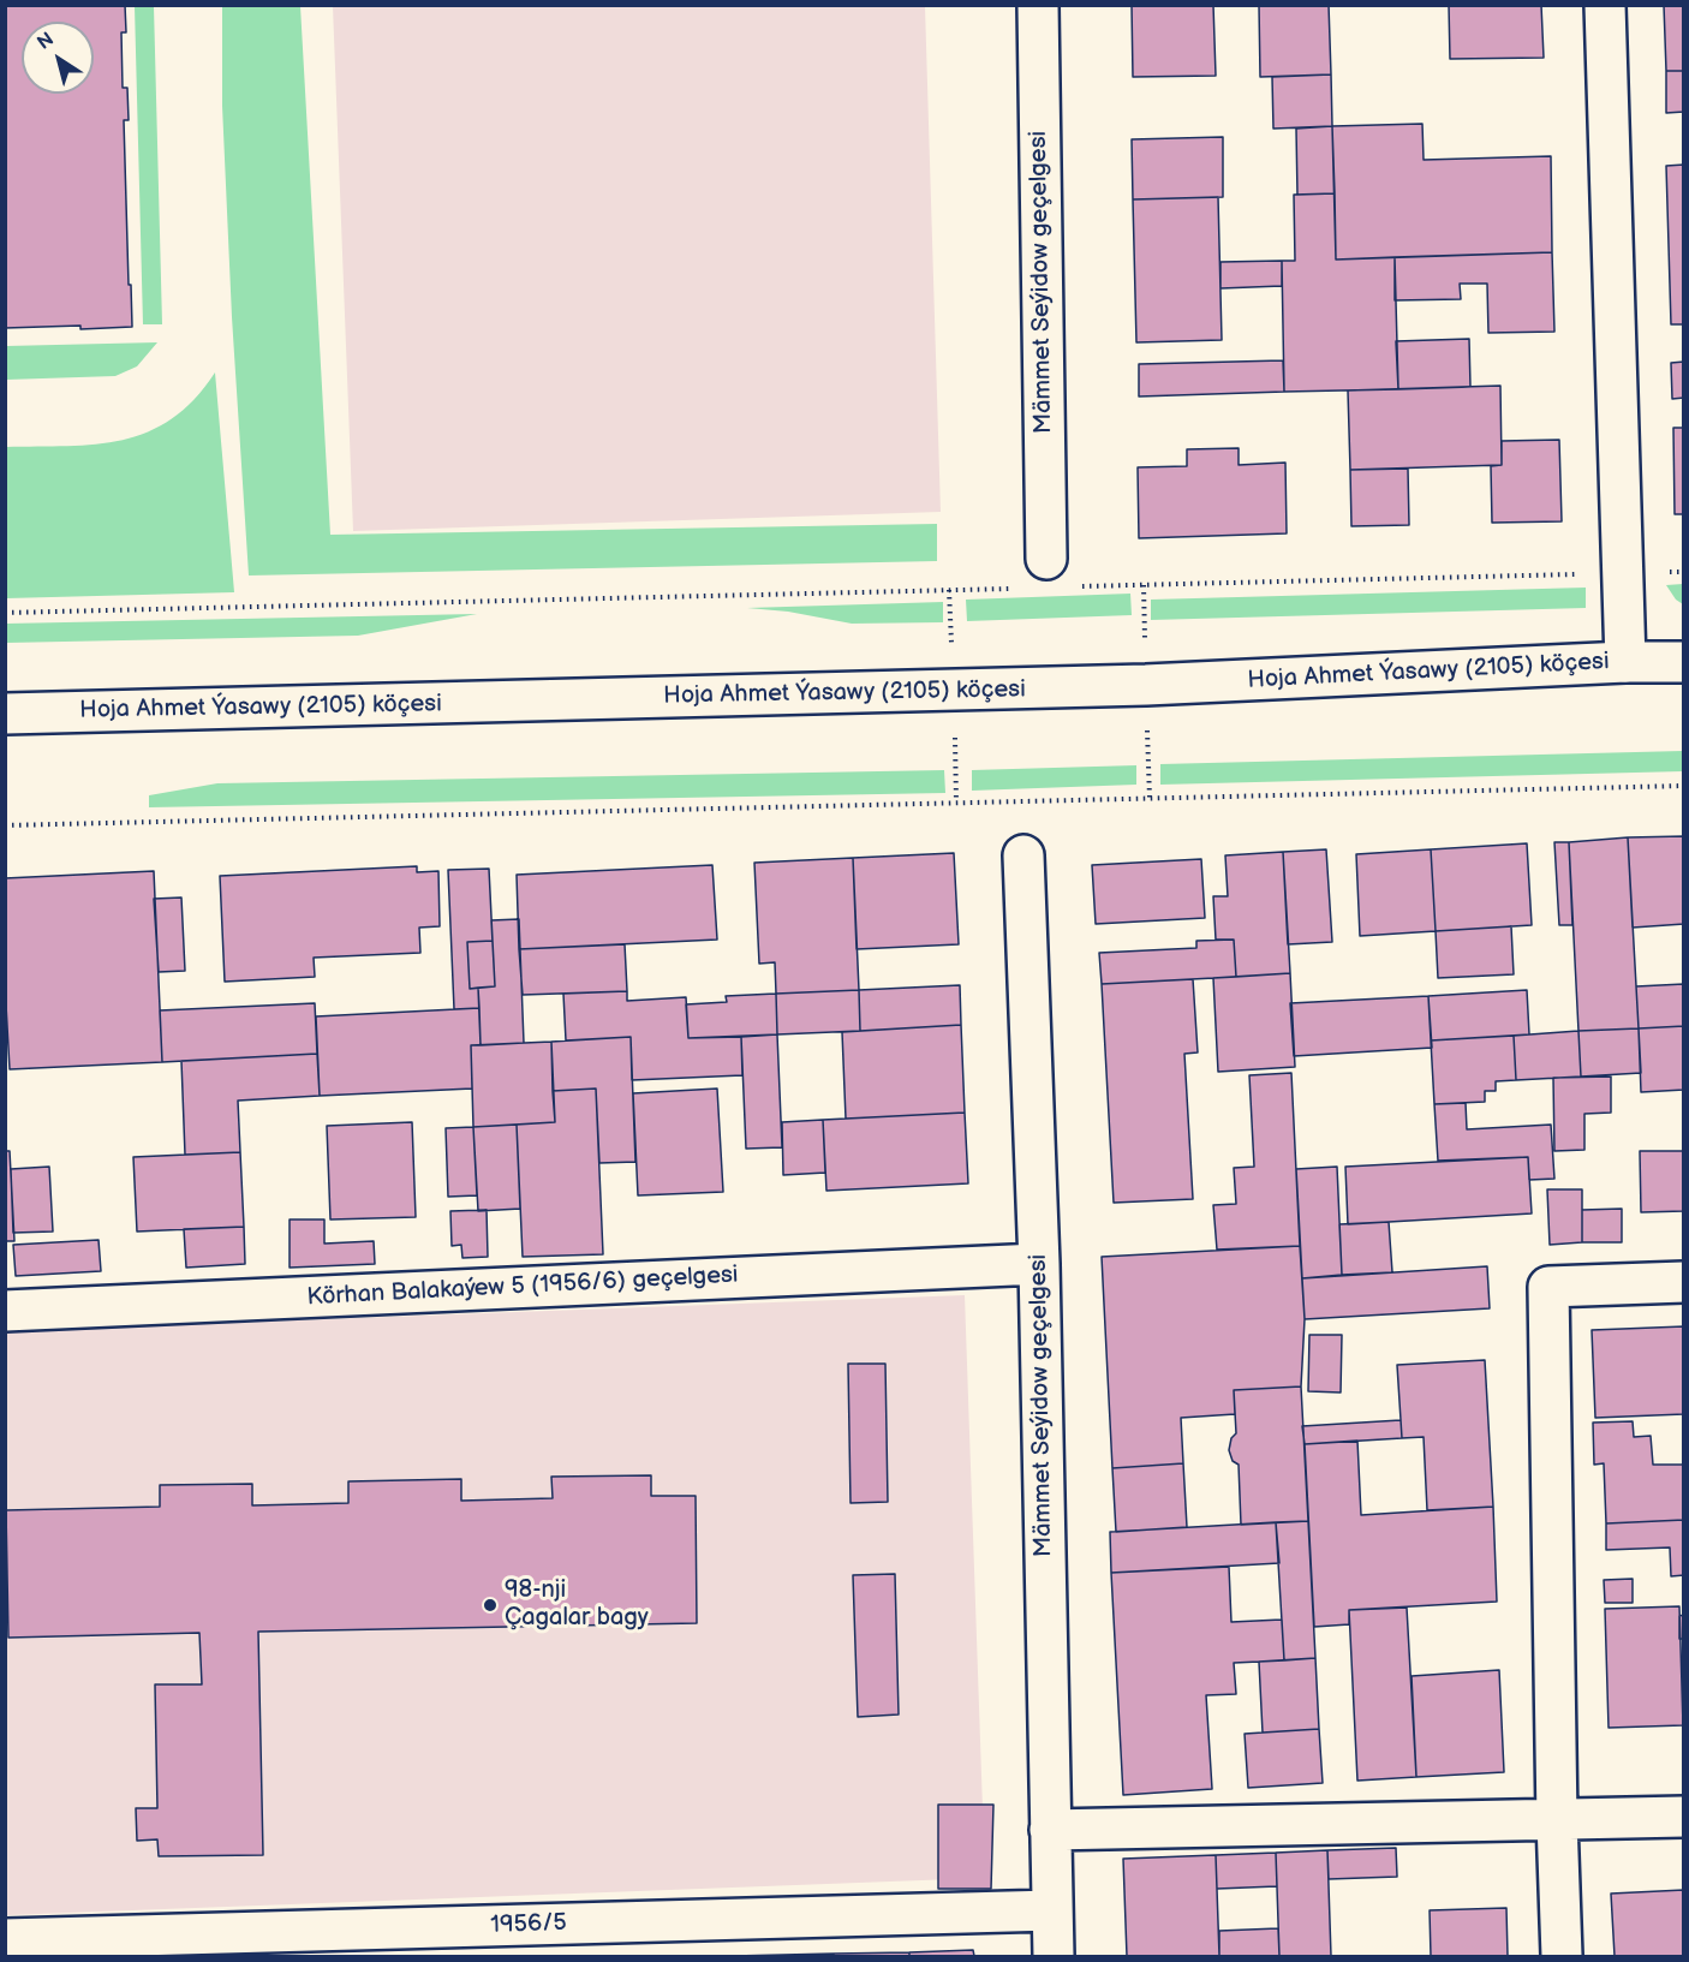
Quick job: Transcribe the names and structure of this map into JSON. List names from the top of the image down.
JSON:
{
  "streets": {
    "street": [
      "Mämmet Seýidow geçelgesi",
      "Hoja Ahmet Ýasawy (2105) köçesi",
      "Körhan Balakaýew 5 (1956/6) geçelgesi",
      "1956/5"
    ]
  },
  "crossings": [
    ["Mämmet Seýidow geçelgesi", "Körhan Balakaýew 5 (1956/6) geçelgesi"],
    ["Mämmet Seýidow geçelgesi", "1956/5"]
  ],
  "places": ["98-nji Çagalar bagy"],
  "north": "top left"
}
